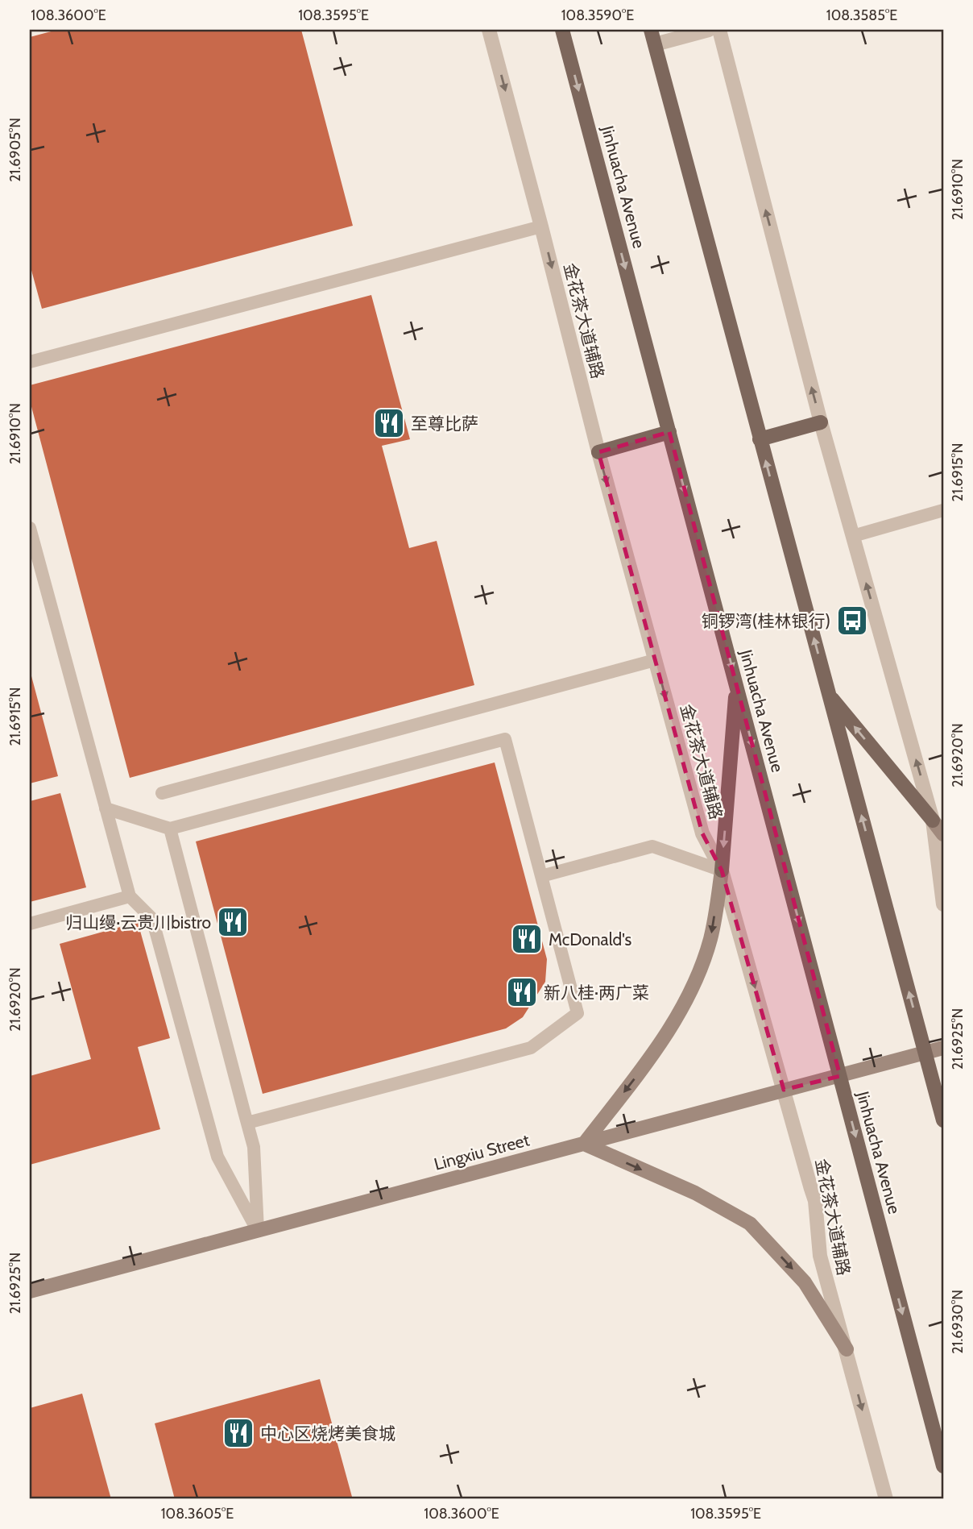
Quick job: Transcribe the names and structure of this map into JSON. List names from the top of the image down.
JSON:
{
  "streets": {
    "main road": ["Jinhuacha Avenue", "Lingxiu Street"],
    "street": ["金花茶大道辅路"]
  },
  "crossings": [
    ["Jinhuacha Avenue", "Lingxiu Street"],
    ["金花茶大道辅路", "Lingxiu Street"]
  ],
  "one_way": ["金花茶大道辅路"],
  "places": {
    "restaurant": [
      "至尊比萨",
      "归山缦·云贵川bistro",
      "McDonald's",
      "新八桂·两广菜",
      "中心区烧烤美食城"
    ],
    "bus stop": ["铜锣湾(桂林银行)"]
  },
  "coordinates": [
    "108.3600°E",
    "108.3595°E",
    "108.3590°E",
    "108.3585°E",
    "21.6905°N",
    "21.6910°N",
    "21.6915°N",
    "21.6920°N",
    "21.6925°N",
    "21.6930°N",
    "108.3605°E"
  ]
}
